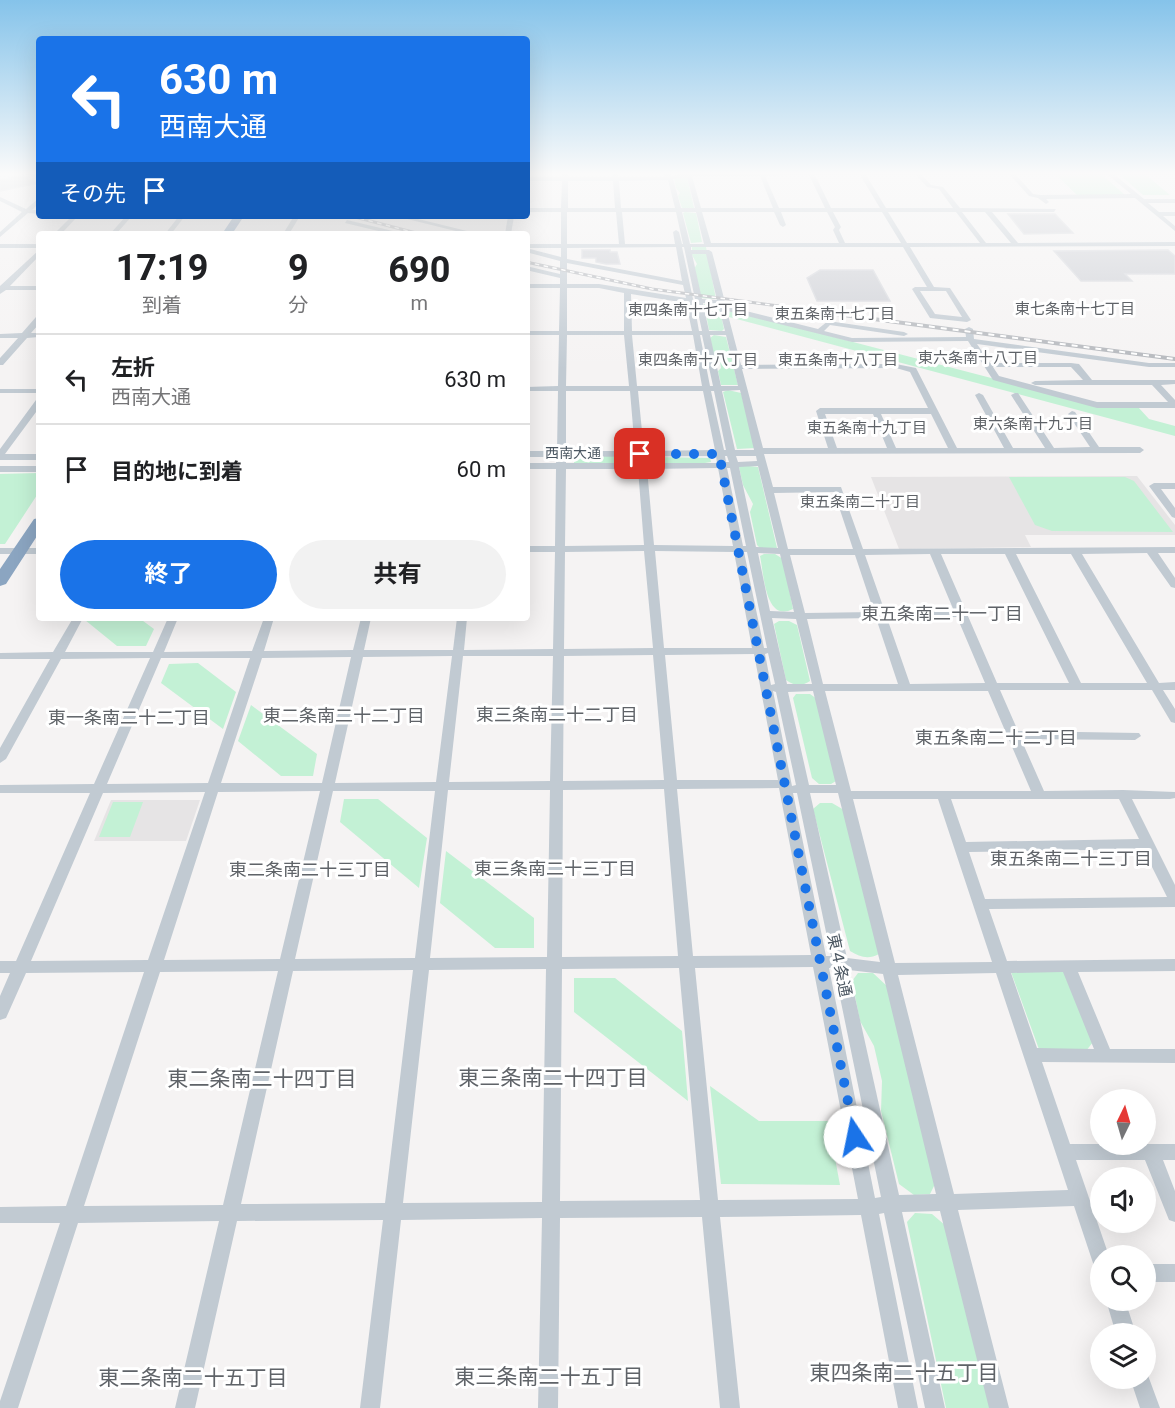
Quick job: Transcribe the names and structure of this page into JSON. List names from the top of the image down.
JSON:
{
  "streets": {
    "street": ["西南大通", "東４条通"]
  },
  "crossings": [
    ["西南大通", "東４条通"]
  ],
  "districts": [
    "東七条南十七丁目",
    "東四条南十七丁目",
    "東五条南十七丁目",
    "東六条南十八丁目",
    "東四条南十八丁目",
    "東五条南十八丁目",
    "東六条南十九丁目",
    "東五条南十九丁目",
    "東五条南二十丁目",
    "東五条南二十一丁目",
    "東三条南二十二丁目",
    "東二条南二十二丁目",
    "東一条南二十二丁目",
    "東五条南二十二丁目",
    "東五条南二十三丁目",
    "東三条南二十三丁目",
    "東二条南二十三丁目",
    "東三条南二十四丁目",
    "東二条南二十四丁目",
    "東四条南二十五丁目",
    "東三条南二十五丁目",
    "東二条南二十五丁目"
  ],
  "north": "top",
  "page": {
    "turn": ["630 m", "西南大通"],
    "then": "その先",
    "eta": [
      "17:19",
      "到着",
      "9",
      "分",
      "690",
      "m"
    ],
    "list": [
      {
        "name": "左折",
        "note": "西南大通",
        "value": "630 m"
      },
      {
        "name": "目的地に到着",
        "value": "60 m"
      }
    ],
    "buttons": ["終了", "共有"]
  }
}
